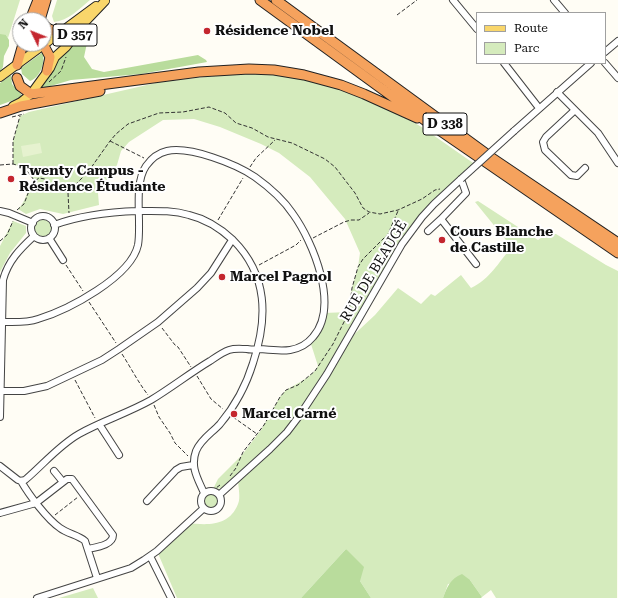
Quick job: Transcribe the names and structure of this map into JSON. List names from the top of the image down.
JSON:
{
  "streets": {
    "highway": ["D 338"],
    "main road": ["D 357"],
    "street": ["RUE DE BEAUGÉ"]
  },
  "places": [
    "Résidence Nobel",
    "Twenty Campus - Résidence Étudiante",
    "Cours Blanche de Castille",
    "Marcel Pagnol",
    "Marcel Carné"
  ],
  "legend": ["Route", "Parc"],
  "north": "top left"
}
